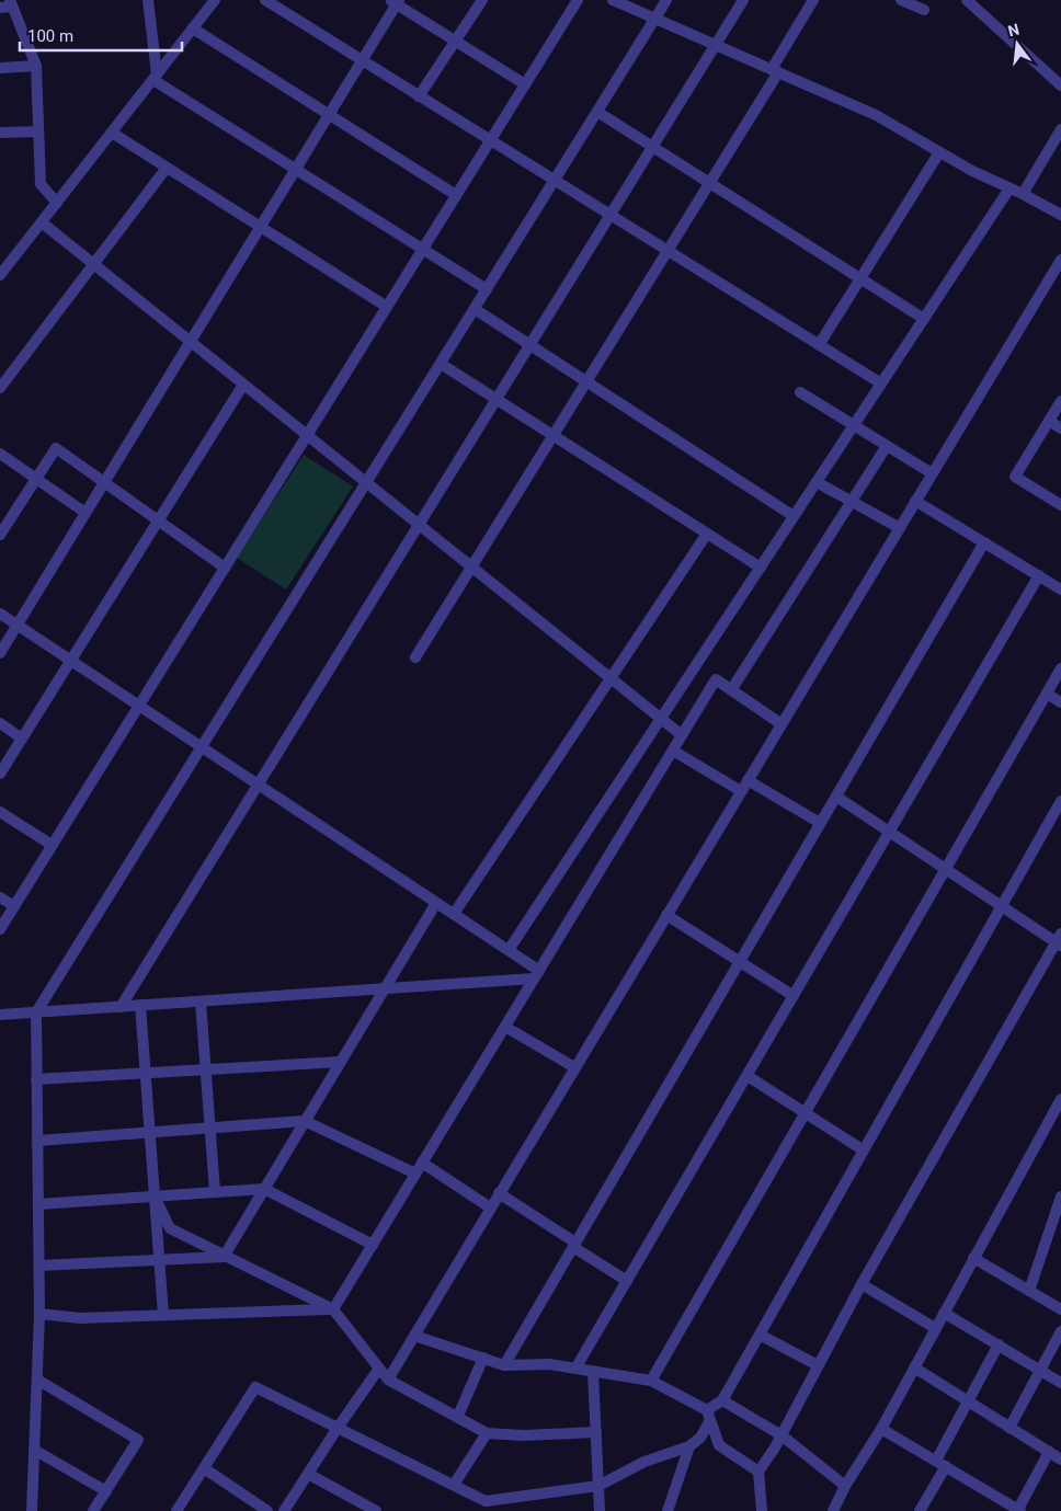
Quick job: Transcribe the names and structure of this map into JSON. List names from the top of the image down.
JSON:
{
  "scale_bar": "100 m",
  "north": "top"
}
